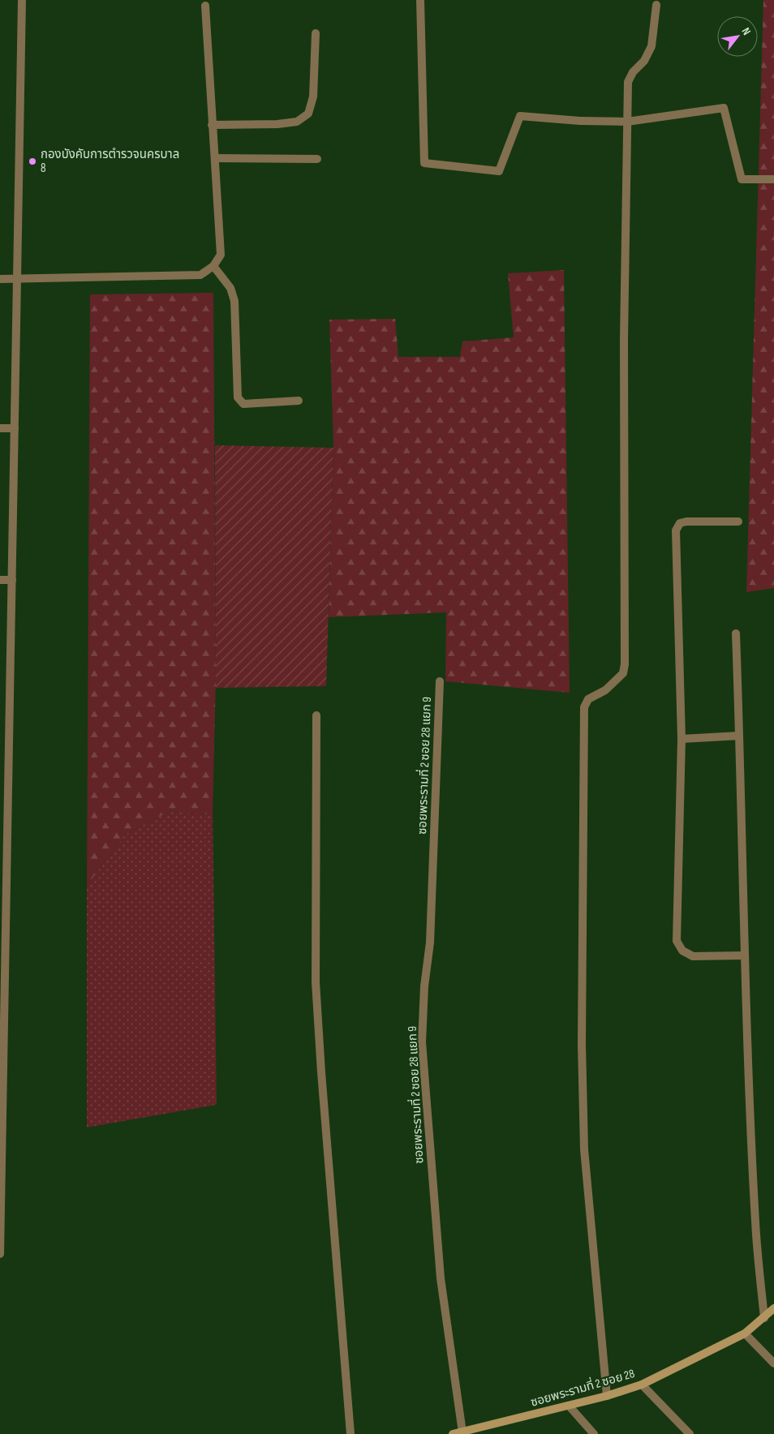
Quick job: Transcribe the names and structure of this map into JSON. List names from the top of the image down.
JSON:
{
  "streets": {
    "street": ["ซอยพระรามที่ 2 ซอย 28 แยก 9", "ซอยพระรามที่ 2 ซอย 28"]
  },
  "crossings": [
    ["ซอยพระรามที่ 2 ซอย 28 แยก 9", "ซอยพระรามที่ 2 ซอย 28"]
  ],
  "places": ["กองบังคับการตำรวจนครบาล 8"],
  "north": "top right"
}
